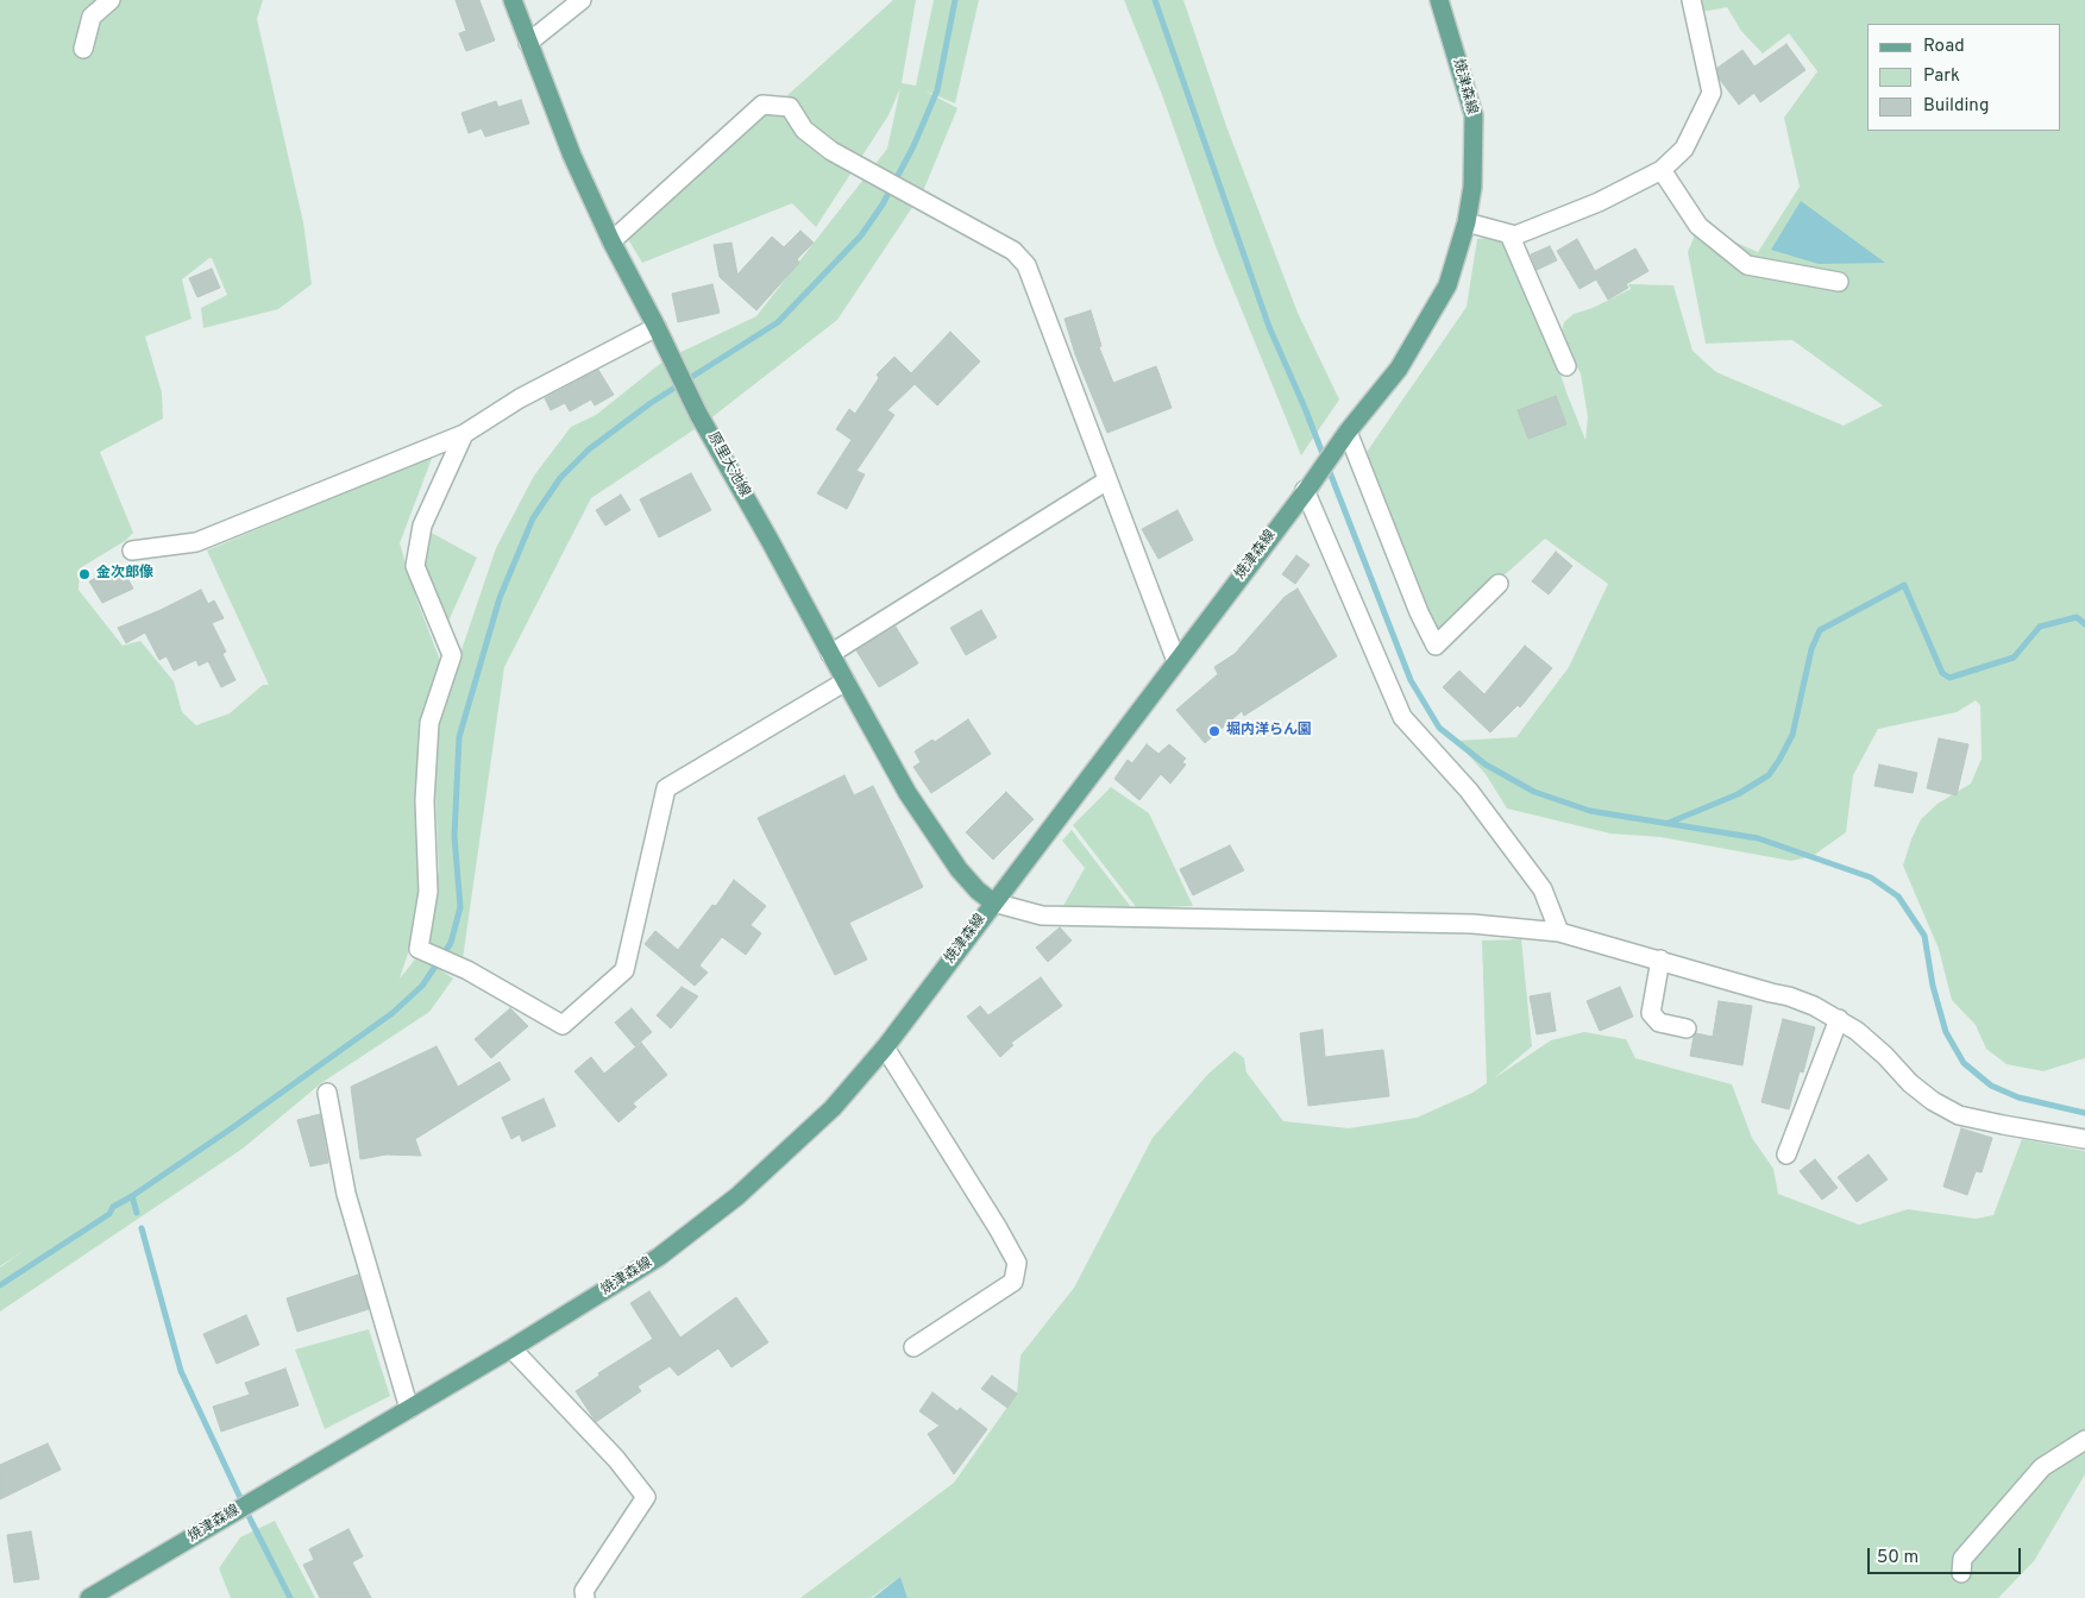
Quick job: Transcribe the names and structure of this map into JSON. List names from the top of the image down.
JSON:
{
  "streets": {
    "main road": ["焼津森線", "原里大池線"]
  },
  "crossings": [
    ["焼津森線", "原里大池線"]
  ],
  "places": ["金次郎像", "堀内洋らん園"],
  "legend": ["Road", "Park", "Building"],
  "scale_bar": "50 m"
}
